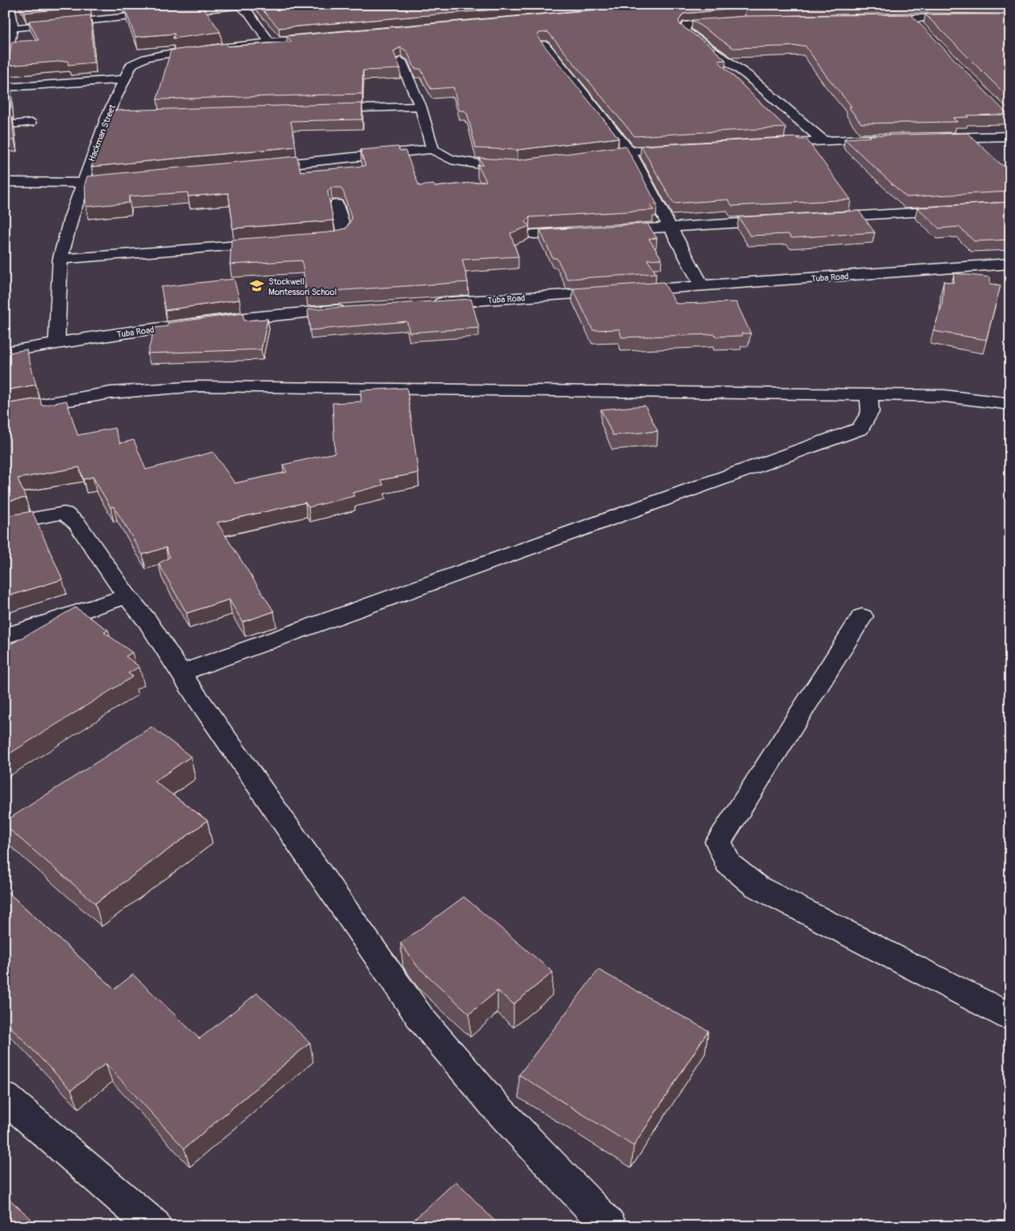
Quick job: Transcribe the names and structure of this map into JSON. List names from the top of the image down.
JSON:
{
  "streets": {
    "street": ["Hackman Street", "Tuba Road"]
  },
  "crossings": [
    ["Hackman Street", "Tuba Road"]
  ],
  "places": {
    "school or university": ["Stockwell Montessori School"]
  }
}
